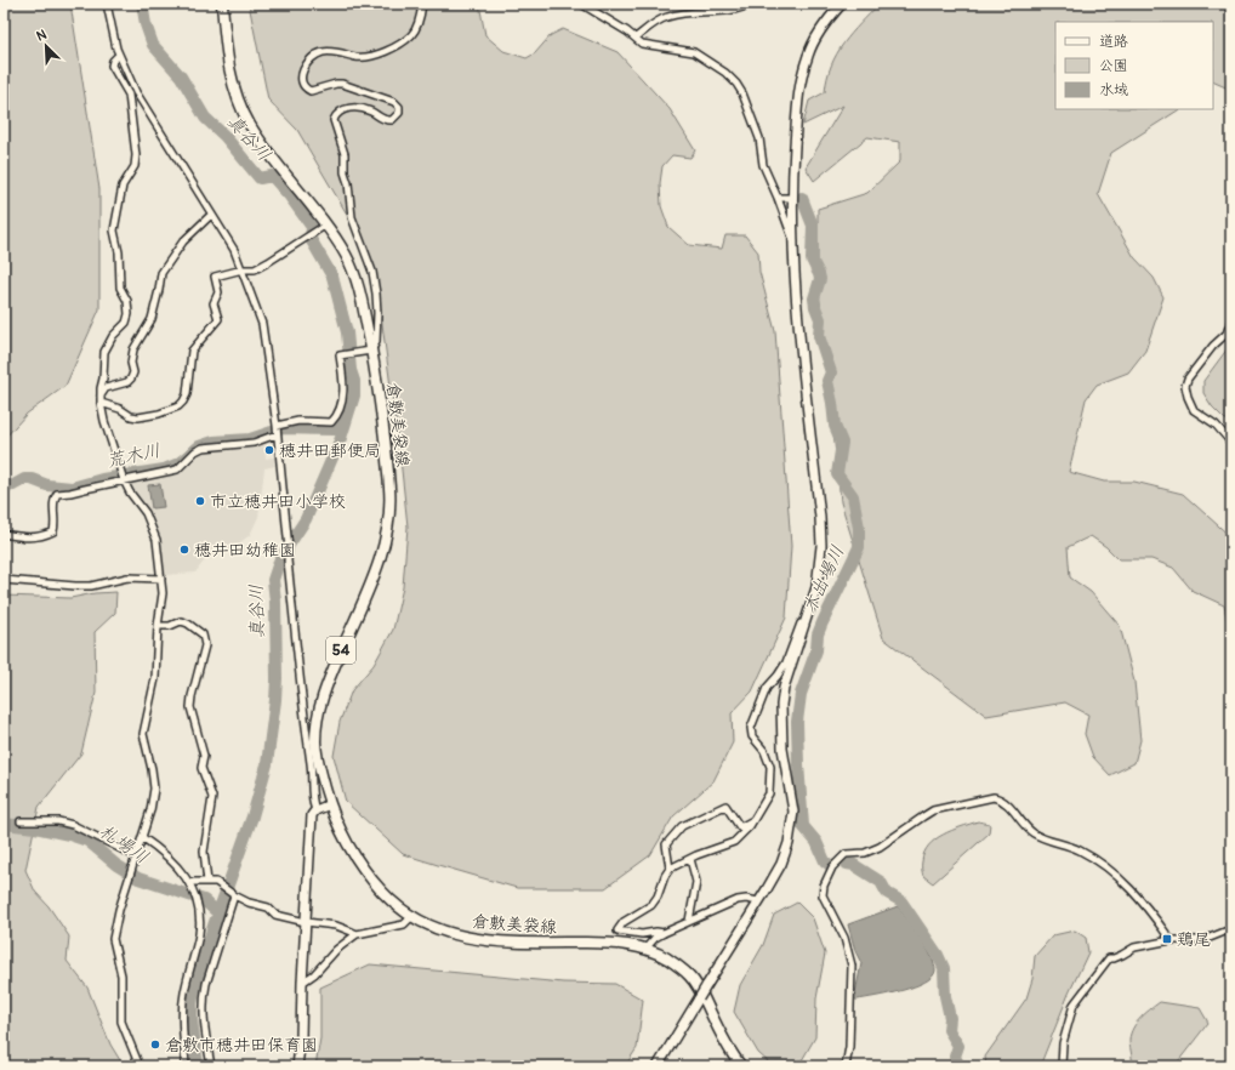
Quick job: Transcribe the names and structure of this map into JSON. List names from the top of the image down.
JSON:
{
  "streets": {
    "main road": ["倉敷美袋線", "54"]
  },
  "water": [
    "真谷川",
    "荒木川",
    "木出場川",
    "札場川"
  ],
  "places": {
    "other": [
      "穂井田郵便局",
      "市立穂井田小学校",
      "穂井田幼稚園",
      "倉敷市穂井田保育園"
    ],
    "transit": ["鶏尾"]
  },
  "legend": ["道路", "公園", "水域"],
  "north": "top left"
}
